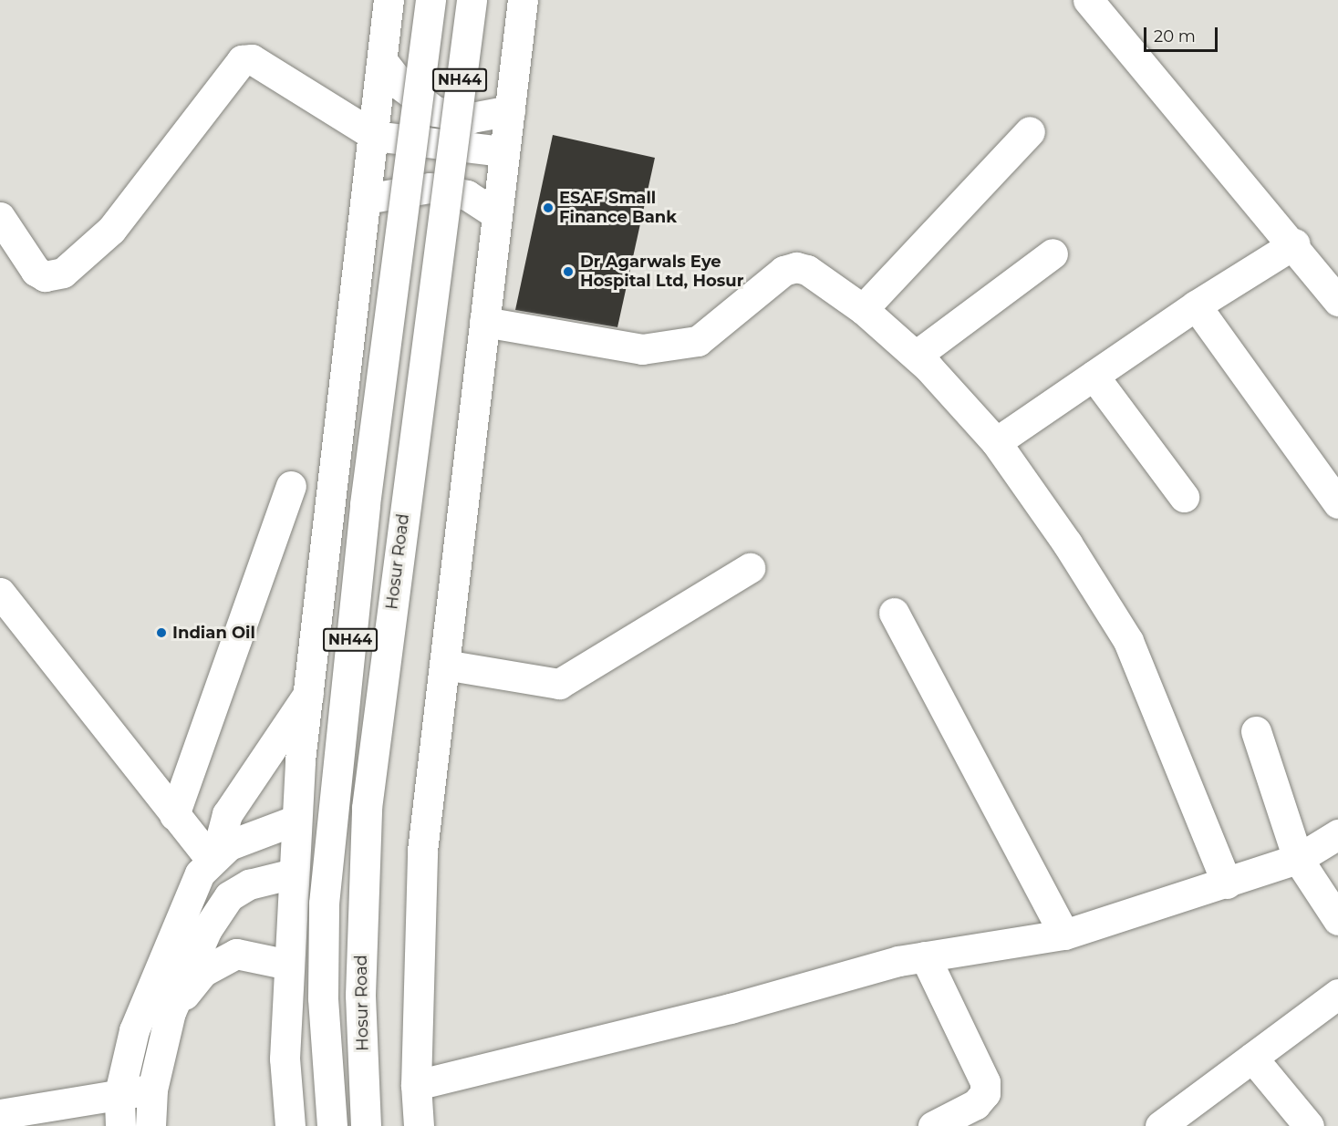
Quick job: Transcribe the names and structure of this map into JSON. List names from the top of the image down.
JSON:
{
  "streets": {
    "main road": ["NH44", "Hosur Road"]
  },
  "places": ["ESAF Small Finance Bank", "Dr Agarwals Eye Hospital Ltd, Hosur", "Indian Oil"],
  "scale_bar": "20 m"
}
